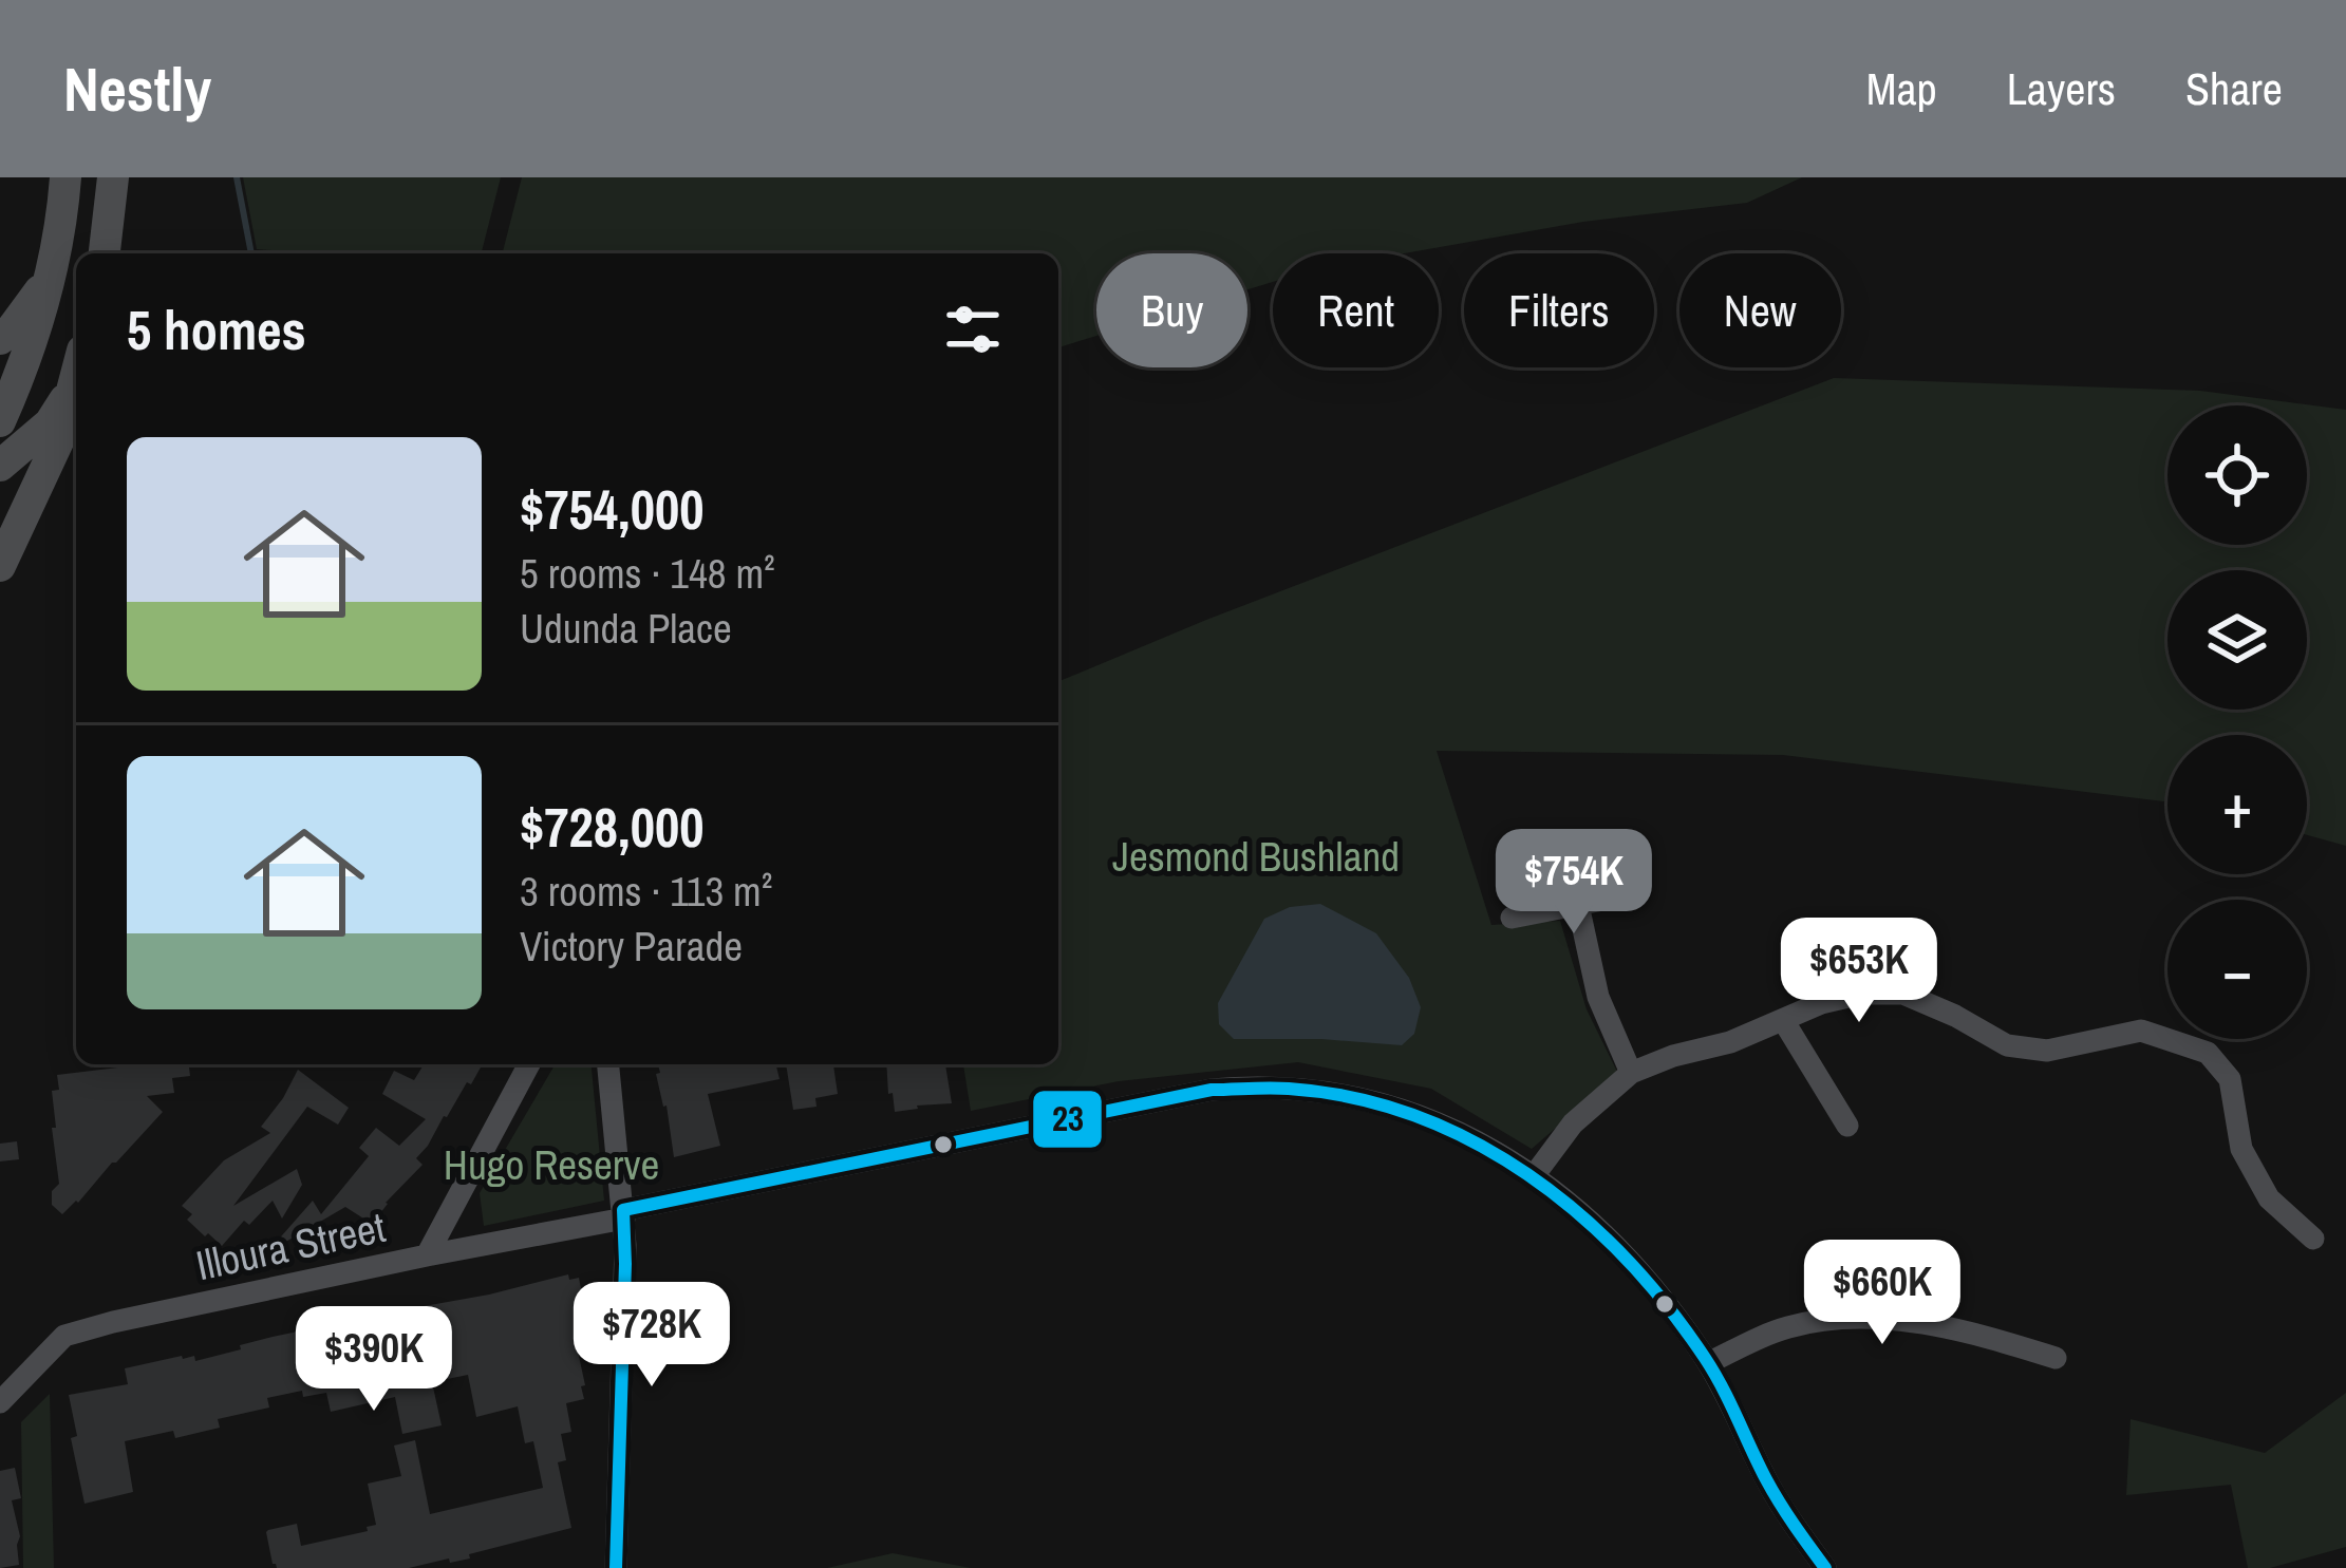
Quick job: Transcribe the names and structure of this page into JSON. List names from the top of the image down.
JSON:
{
  "streets": {
    "street": ["Illoura Street"]
  },
  "parks": ["Jesmond Bushland", "Hugo Reserve"],
  "lines": ["transit line 23"],
  "page": {
    "header": "Nestly",
    "nav": ["Map", "Layers", "Share"],
    "chip": [
      "Buy",
      "Rent",
      "Filters",
      "New"
    ],
    "heading": "5 homes",
    "map_buttons": ["+", "−"],
    "list": [
      {
        "name": "$754,000",
        "note": "5 rooms · 148 m² · Udunda Place"
      },
      {
        "name": "$728,000",
        "note": "3 rooms · 113 m² · Victory Parade"
      }
    ],
    "price": [
      "$754K",
      "$653K",
      "$660K",
      "$728K",
      "$390K"
    ]
  }
}
